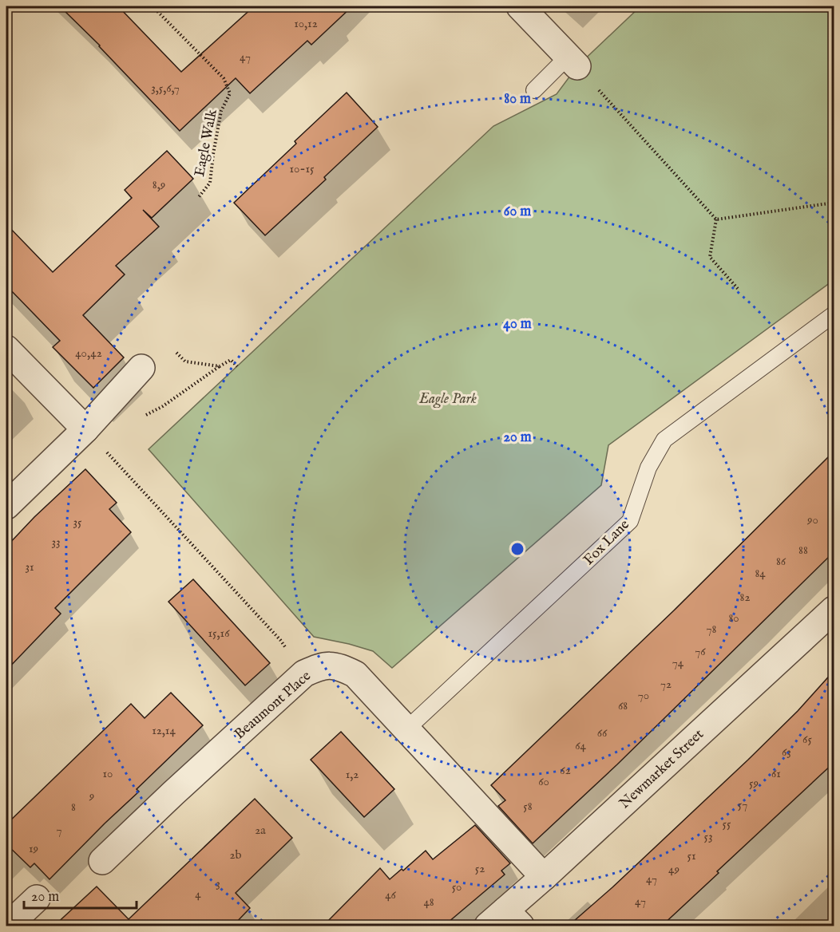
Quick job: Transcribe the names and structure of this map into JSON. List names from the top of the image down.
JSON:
{
  "streets": {
    "street": ["Beaumont Place", "Newmarket Street"],
    "lane": ["Fox Lane"],
    "path": ["Eagle Walk"]
  },
  "crossings": [
    ["Fox Lane", "Beaumont Place"],
    ["Beaumont Place", "Newmarket Street"]
  ],
  "parks": ["Eagle Park"],
  "house_numbers": [
    "10,12",
    "47",
    "3,5,6,7",
    "10-15",
    "8,9",
    "40,42",
    "90",
    "35",
    "33",
    "88",
    "86",
    "31",
    "84",
    "82",
    "80",
    "78",
    "15,16",
    "76",
    "74",
    "72",
    "70",
    "68",
    "12,14",
    "66",
    "65",
    "64",
    "63",
    "62",
    "10",
    "61",
    "1,2",
    "60",
    "59",
    "9",
    "57",
    "58",
    "8",
    "55",
    "7",
    "2a",
    "53",
    "19",
    "2b",
    "51",
    "52",
    "49",
    "47",
    "3",
    "50",
    "4",
    "46",
    "47",
    "48"
  ],
  "scale_bar": "20 m",
  "rings": [
    "80 m",
    "60 m",
    "40 m",
    "20 m"
  ]
}
